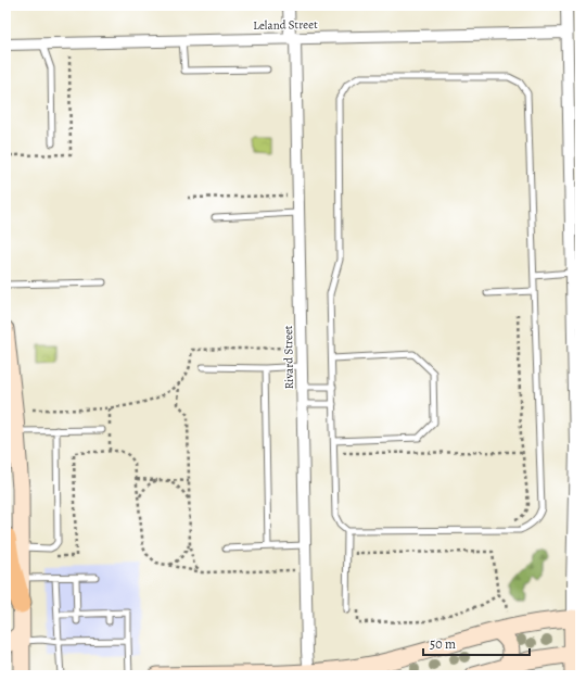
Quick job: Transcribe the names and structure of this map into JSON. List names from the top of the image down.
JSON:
{
  "streets": {
    "street": ["Leland Street", "Rivard Street"]
  },
  "crossings": [
    ["Leland Street", "Rivard Street"]
  ],
  "scale_bar": "50 m"
}
